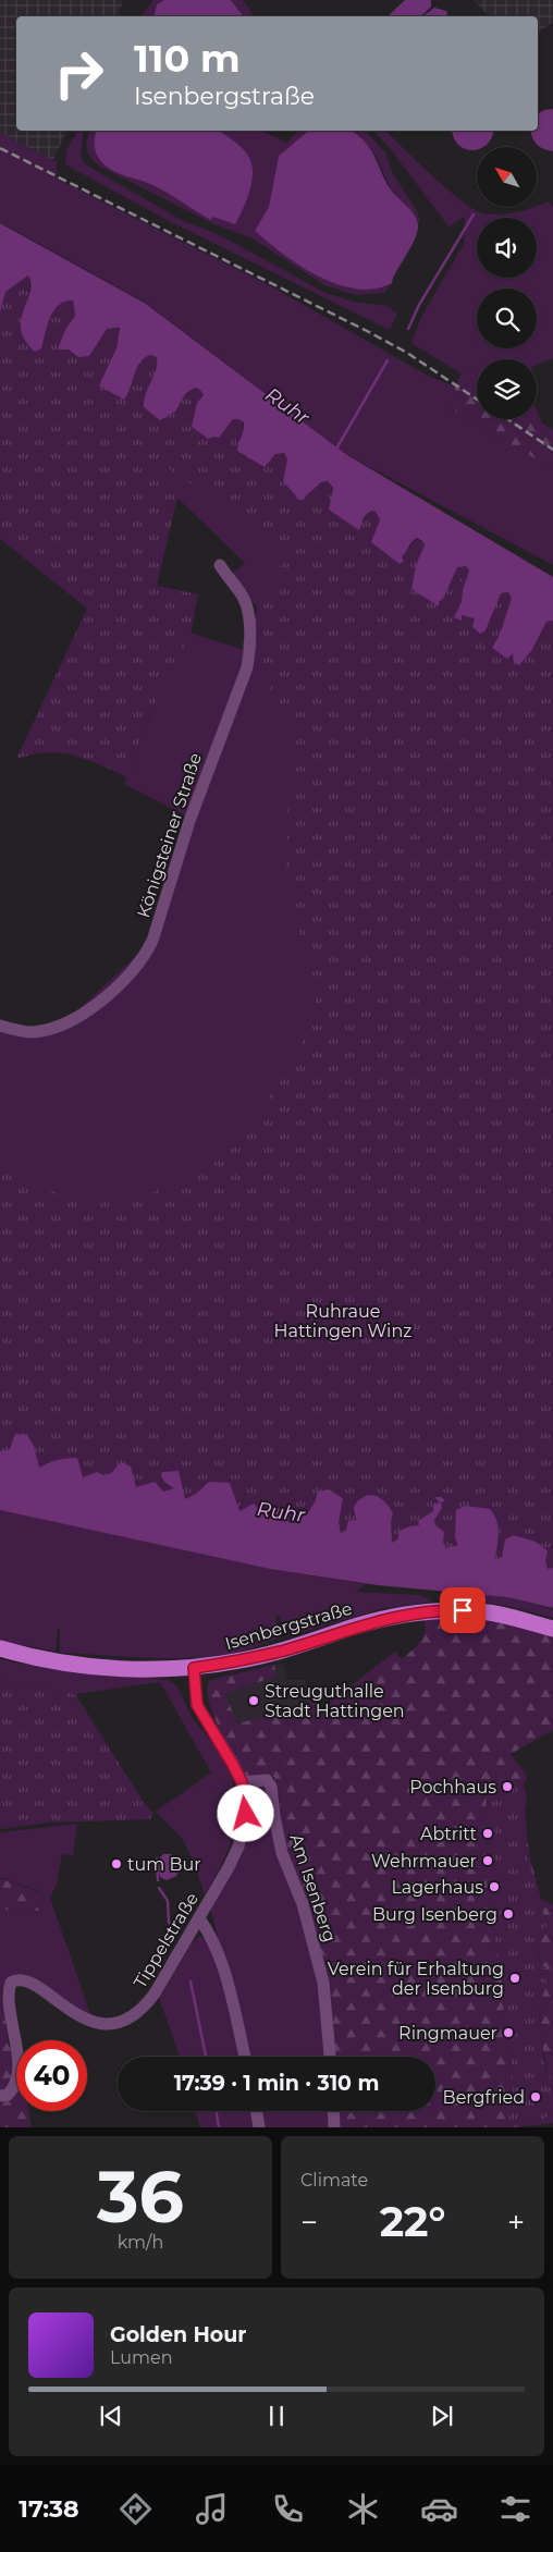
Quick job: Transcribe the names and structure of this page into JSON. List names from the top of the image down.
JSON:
{
  "streets": {
    "main road": ["Isenbergstraße"],
    "street": ["Königsteiner Straße", "Am Isenberg", "Tippelstraße"]
  },
  "crossings": [
    ["Isenbergstraße", "Tippelstraße"],
    ["Am Isenberg", "Tippelstraße"]
  ],
  "water": ["Ruhr"],
  "parks": ["Ruhraue Hattingen Winz"],
  "places": [
    "Streuguthalle Stadt Hattingen",
    "Pochhaus",
    "Abtritt",
    "Wehrmauer",
    "tum Bur",
    "Lagerhaus",
    "Burg Isenberg",
    "Verein für Erhaltung der Isenburg",
    "Ringmauer",
    "Bergfried"
  ],
  "north": "top left",
  "page": {
    "turn": ["110 m", "Isenbergstraße"],
    "limit": "40",
    "trip": "17:39 · 1 min · 310 m",
    "tile": [
      ["36", "km/h"],
      "Climate"
    ],
    "heat": ["−", "22°", "+"],
    "song": ["Golden Hour", "Lumen"],
    "tabs": "17:38"
  }
}
